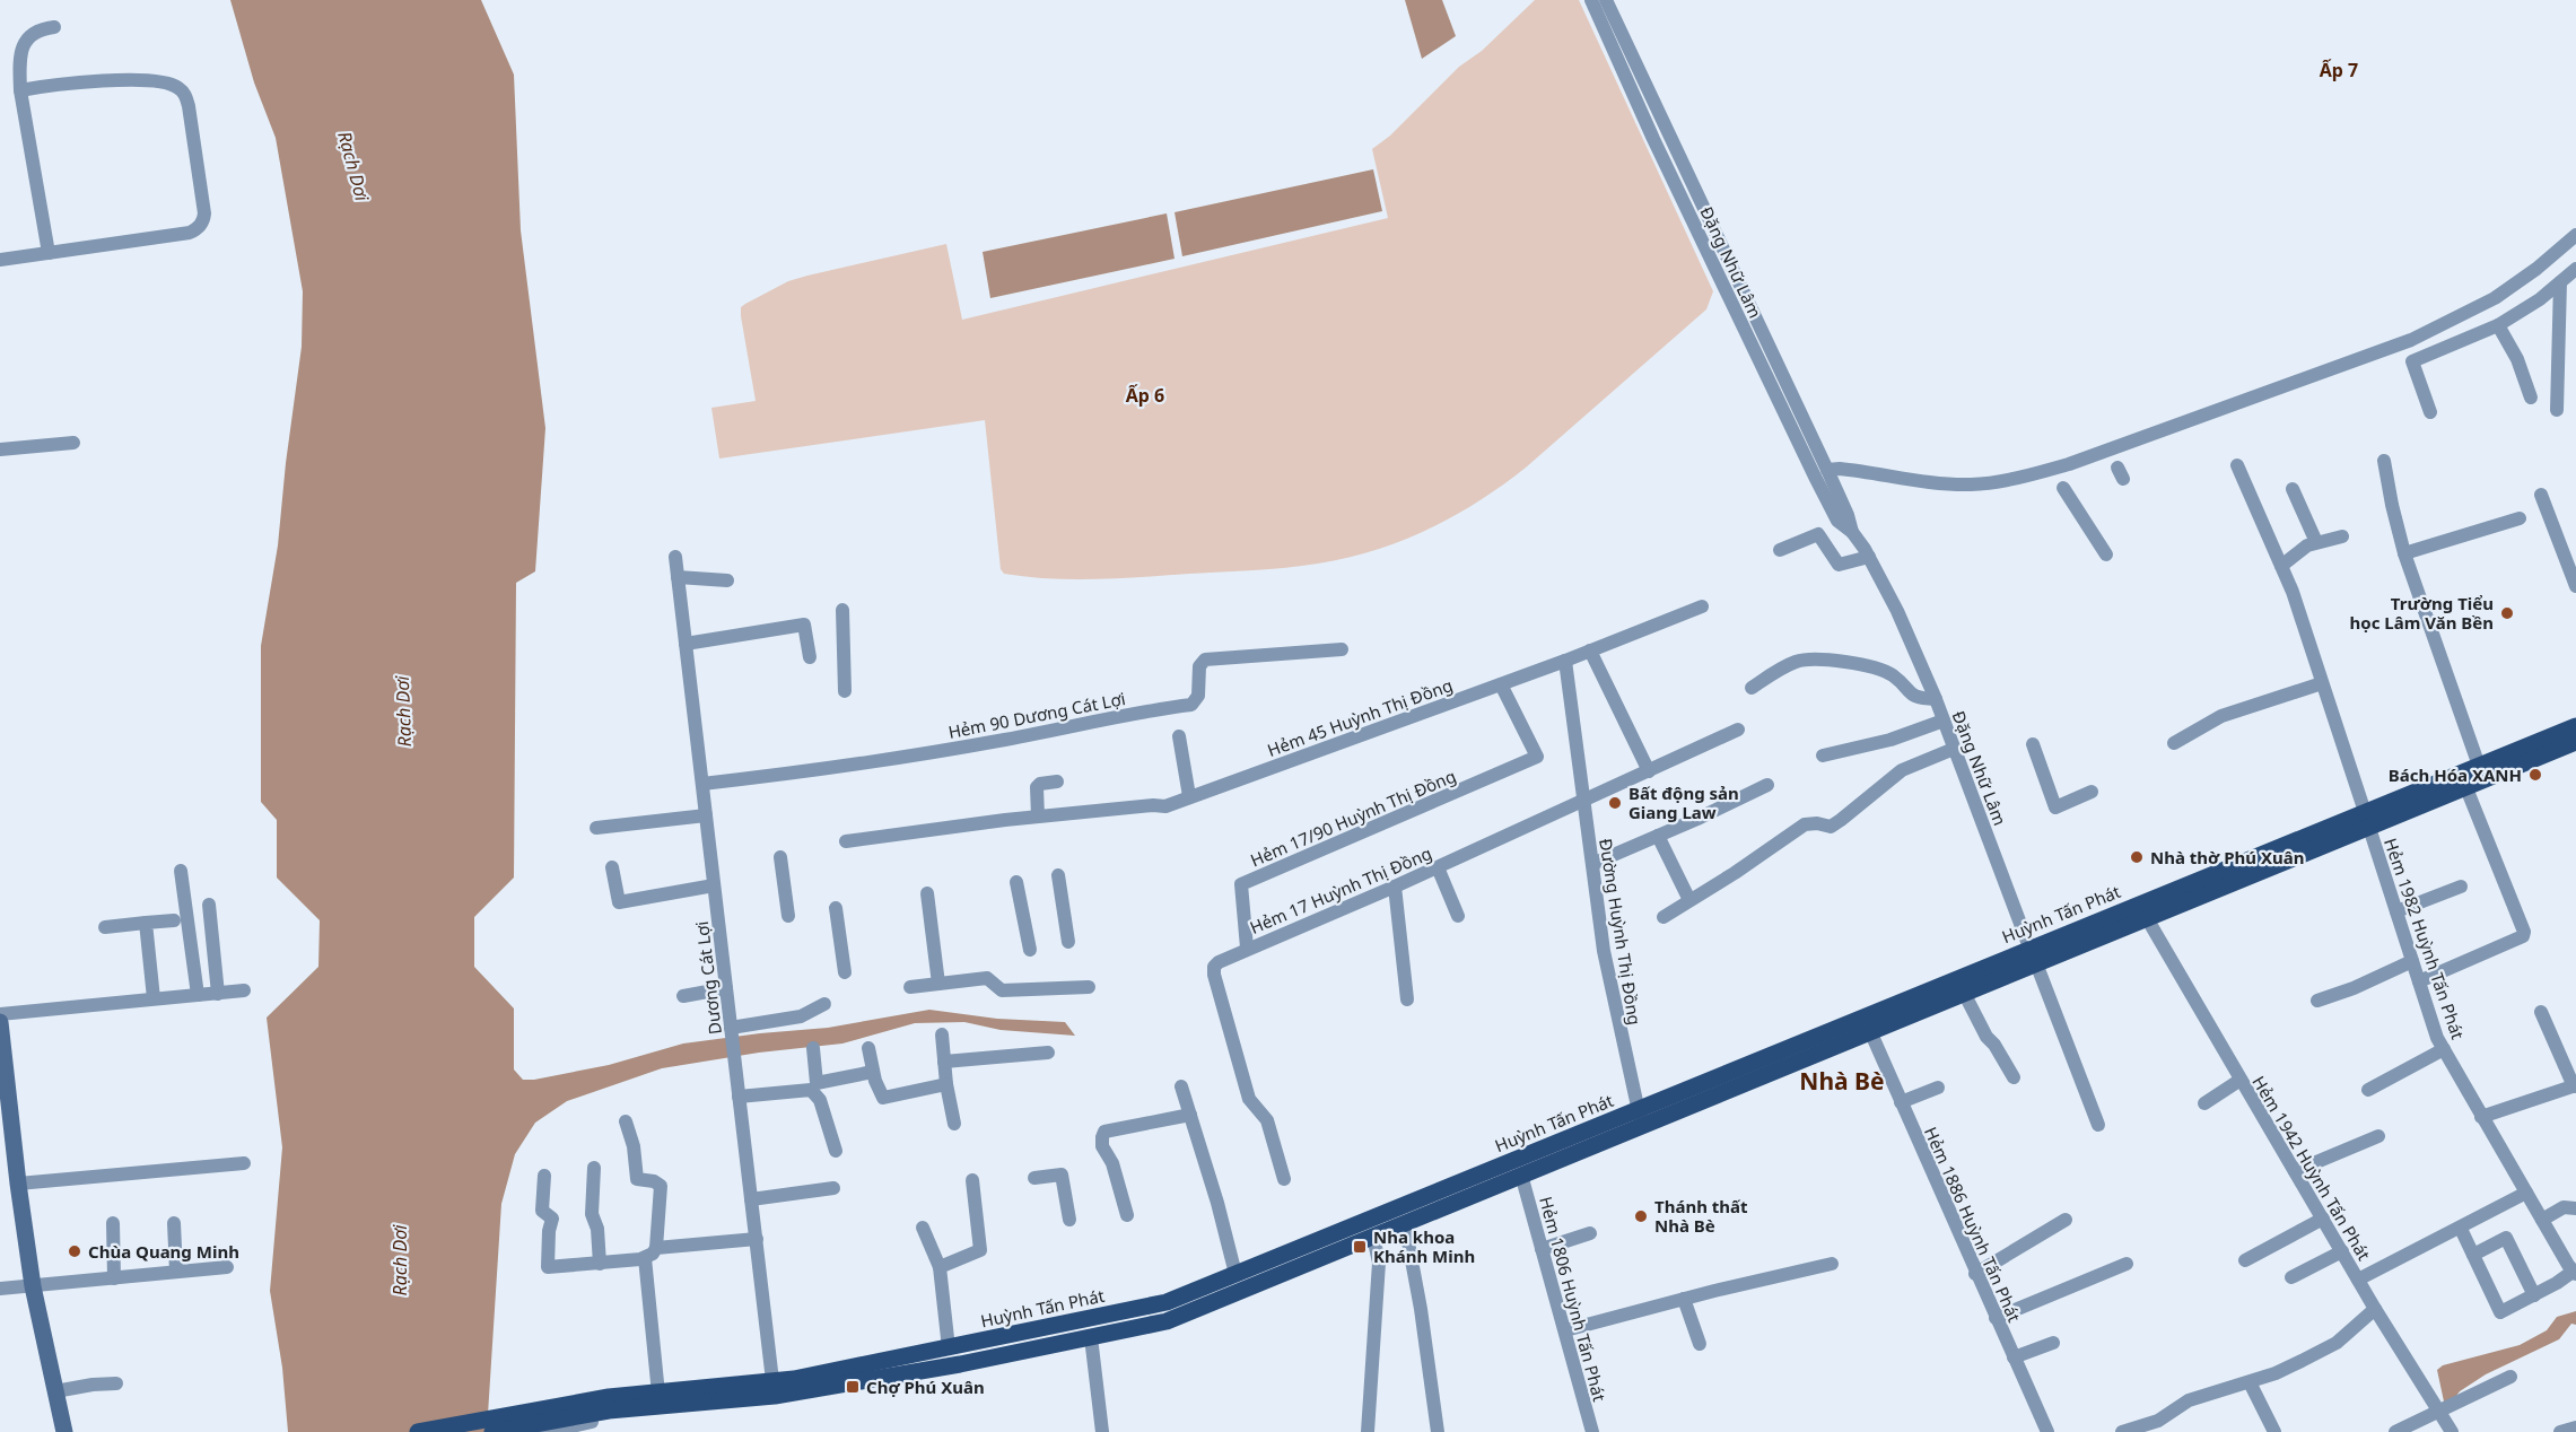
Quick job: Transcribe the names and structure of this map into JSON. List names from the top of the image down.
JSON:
{
  "streets": {
    "main road": ["Huỳnh Tấn Phát"],
    "street": [
      "Đặng Nhữ Lâm",
      "Hẻm 90 Dương Cát Lợi",
      "Hẻm 45 Huỳnh Thị Đồng",
      "Hẻm 17/90 Huỳnh Thị Đồng",
      "Hẻm 17 Huỳnh Thị Đồng",
      "Đường Huỳnh Thị Đồng",
      "Hẻm 1982 Huỳnh Tấn Phát",
      "Dương Cát Lợi",
      "Hẻm 1942 Huỳnh Tấn Phát",
      "Hẻm 1886 Huỳnh Tấn Phát",
      "Hẻm 1806 Huỳnh Tấn Phát"
    ]
  },
  "crossings": [
    ["Đặng Nhữ Lâm", "Huỳnh Tấn Phát"],
    ["Hẻm 90 Dương Cát Lợi", "Dương Cát Lợi"],
    ["Hẻm 45 Huỳnh Thị Đồng", "Hẻm 17/90 Huỳnh Thị Đồng"],
    ["Hẻm 45 Huỳnh Thị Đồng", "Đường Huỳnh Thị Đồng"],
    ["Hẻm 17/90 Huỳnh Thị Đồng", "Hẻm 17 Huỳnh Thị Đồng"],
    ["Hẻm 17 Huỳnh Thị Đồng", "Đường Huỳnh Thị Đồng"],
    ["Huỳnh Tấn Phát", "Đường Huỳnh Thị Đồng"],
    ["Huỳnh Tấn Phát", "Hẻm 1982 Huỳnh Tấn Phát"],
    ["Huỳnh Tấn Phát", "Dương Cát Lợi"],
    ["Huỳnh Tấn Phát", "Hẻm 1942 Huỳnh Tấn Phát"],
    ["Huỳnh Tấn Phát", "Hẻm 1886 Huỳnh Tấn Phát"],
    ["Huỳnh Tấn Phát", "Hẻm 1806 Huỳnh Tấn Phát"]
  ],
  "districts": ["Ấp 7", "Ấp 6", "Nhà Bè"],
  "water": ["Rạch Dơi"],
  "places": {
    "other": [
      "Trường Tiểu học Lâm Văn Bền",
      "Bách Hóa XANH",
      "Bất động sản Giang Law",
      "Nhà thờ Phú Xuân",
      "Thánh thất Nhà Bè",
      "Chùa Quang Minh"
    ],
    "transit": ["Nha khoa Khánh Minh", "Chợ Phú Xuân"]
  }
}
